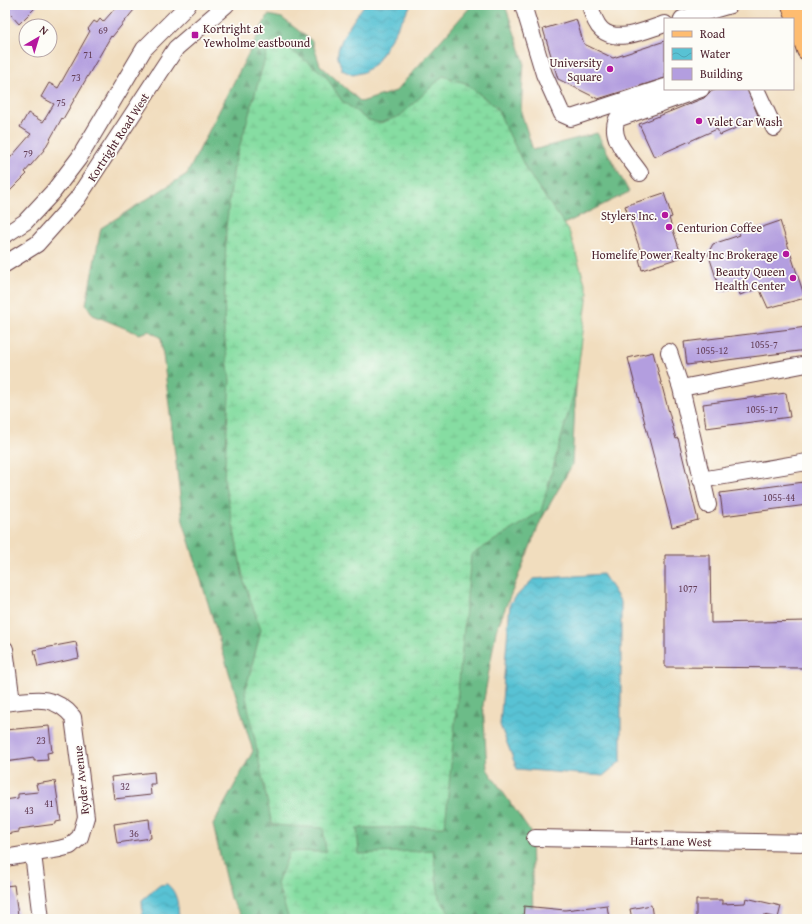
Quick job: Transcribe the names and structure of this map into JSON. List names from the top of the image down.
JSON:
{
  "streets": {
    "street": ["Kortright Road West", "Ryder Avenue", "Harts Lane West"]
  },
  "places": {
    "transit": ["Kortright at Yewholme eastbound"],
    "other": [
      "University Square",
      "Valet Car Wash",
      "Stylers Inc.",
      "Centurion Coffee",
      "Homelife Power Realty Inc Brokerage",
      "Beauty Queen Health Center"
    ]
  },
  "house_numbers": [
    "69",
    "71",
    "73",
    "75",
    "79",
    "1055-7",
    "1055-12",
    "1055-17",
    "1055-44",
    "1077",
    "23",
    "32",
    "41",
    "43",
    "36"
  ],
  "legend": ["Road", "Water", "Building"],
  "north": "top right"
}
